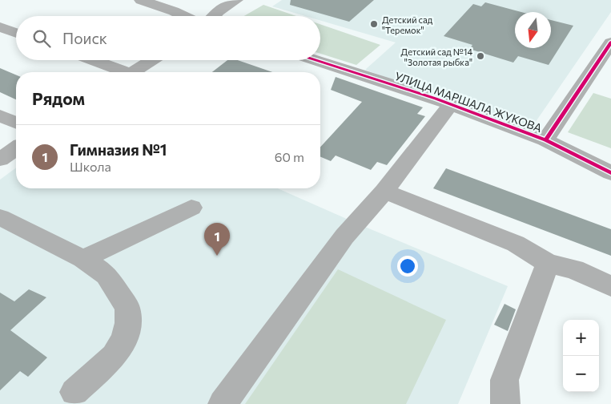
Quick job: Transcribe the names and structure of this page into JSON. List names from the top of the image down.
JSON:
{
  "streets": {
    "street": ["УЛИЦА МАРШАЛА ЖУКОВА"]
  },
  "places": ["Детский сад \"Теремок\"", "Детский сад №14 \"Золотая рыбка\""],
  "north": "bottom",
  "page": {
    "search": "Поиск",
    "heading": "Рядом",
    "list": [
      {
        "mark": "1",
        "name": "Гимназия №1",
        "note": "Школа",
        "value": "60 m"
      }
    ],
    "pins": "1",
    "map_buttons": ["+", "−"]
  }
}
